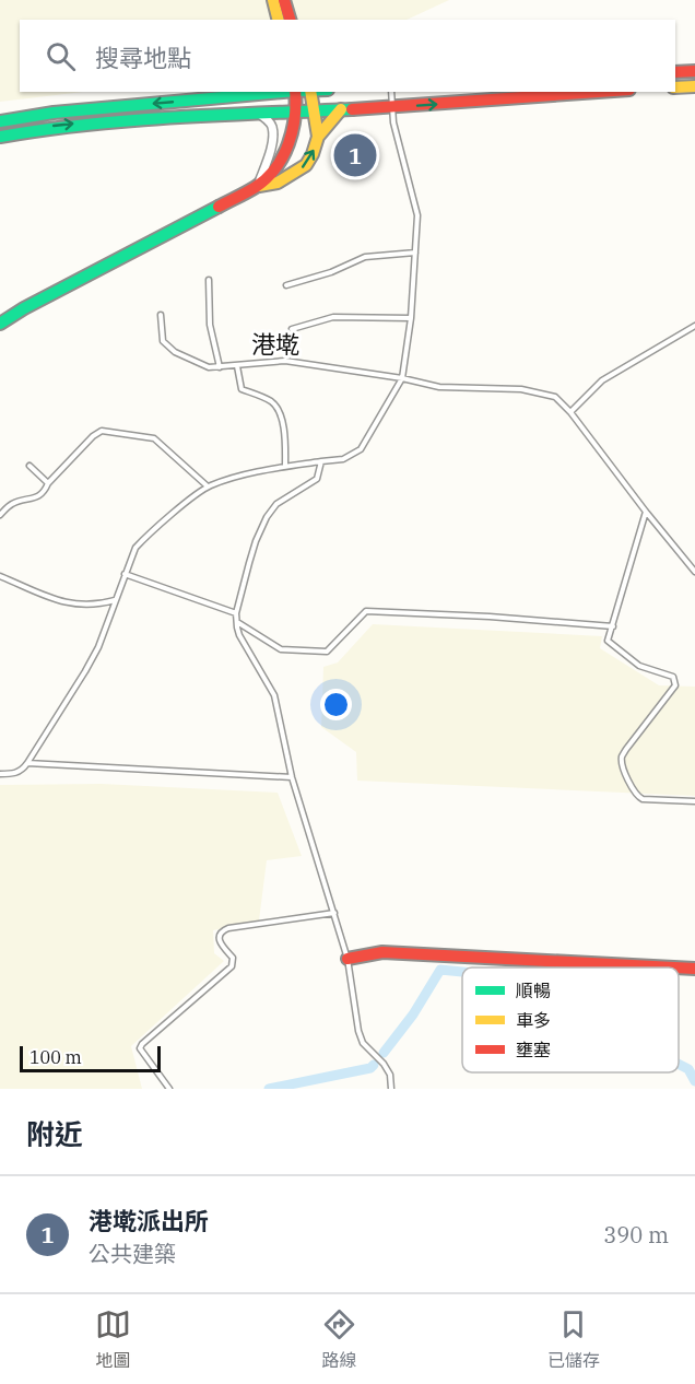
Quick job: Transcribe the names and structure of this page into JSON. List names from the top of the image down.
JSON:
{
  "districts": ["港墘"],
  "legend": ["順暢", "車多", "壅塞"],
  "scale_bar": "100 m",
  "page": {
    "search": "搜尋地點",
    "pins": "1",
    "scale": "100 m",
    "heading": "附近",
    "list": [
      {
        "mark": "1",
        "name": "港墘派出所",
        "note": "公共建築",
        "value": "390 m"
      }
    ],
    "nav": ["地圖", "路線", "已儲存"]
  }
}
